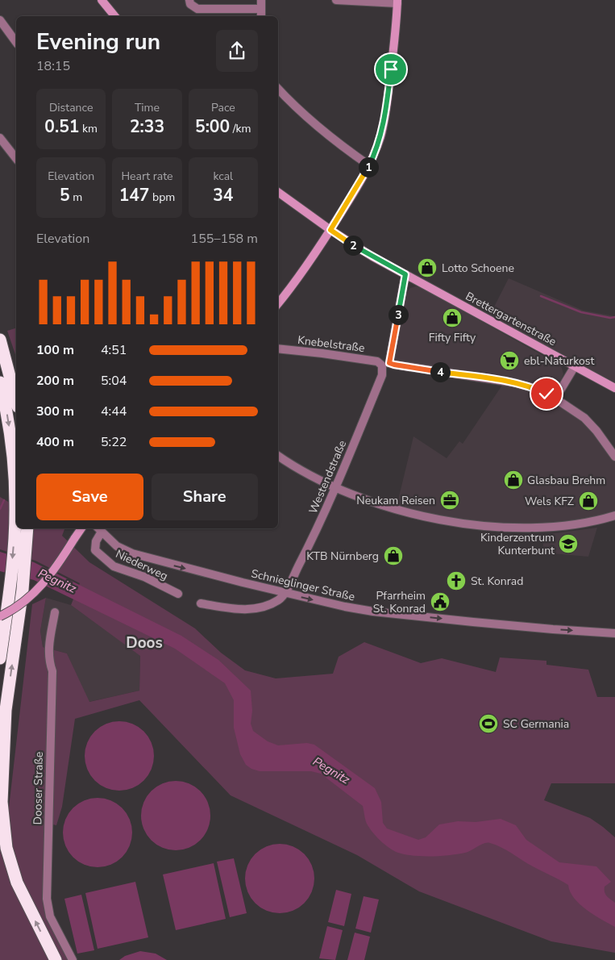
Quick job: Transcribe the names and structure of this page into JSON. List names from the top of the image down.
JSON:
{
  "streets": {
    "main road": ["Brettergartenstraße"],
    "street": [
      "Knebelstraße",
      "Westendstraße",
      "Niederweg",
      "Schnieglinger Straße",
      "Dooser Straße"
    ]
  },
  "crossings": [
    ["Brettergartenstraße", "Westendstraße"],
    ["Knebelstraße", "Westendstraße"],
    ["Westendstraße", "Schnieglinger Straße"],
    ["Niederweg", "Schnieglinger Straße"]
  ],
  "one_way": ["Schnieglinger Straße"],
  "districts": ["Doos"],
  "water": ["Pegnitz"],
  "places": {
    "shop": [
      "Lotto Schoene",
      "Fifty Fifty",
      "Glasbau Brehm",
      "Wels KFZ",
      "KTB Nürnberg"
    ],
    "supermarket": ["ebl-Naturkost"],
    "office": ["Neukam Reisen"],
    "school or university": ["Kinderzentrum Kunterbunt"],
    "church": ["St. Konrad"],
    "public building": ["Pfarrheim St. Konrad"],
    "sports": ["SC Germania"]
  },
  "page": {
    "heading": ["Evening run", "18:15"],
    "stats": [
      ["Distance", "0.51 km"],
      ["Time", "2:33"],
      ["Pace", "5:00 /km"],
      ["Elevation", "5 m"],
      ["Heart rate", "147 bpm"],
      ["kcal", "34"]
    ],
    "pins": [
      "1",
      "2",
      "3",
      "4"
    ],
    "chart": ["Elevation", "155–158 m"],
    "list": [
      {
        "name": "100 m",
        "note": "4:51"
      },
      {
        "name": "200 m",
        "note": "5:04"
      },
      {
        "name": "300 m",
        "note": "4:44"
      },
      {
        "name": "400 m",
        "note": "5:22"
      }
    ],
    "buttons": ["Save", "Share"]
  }
}
